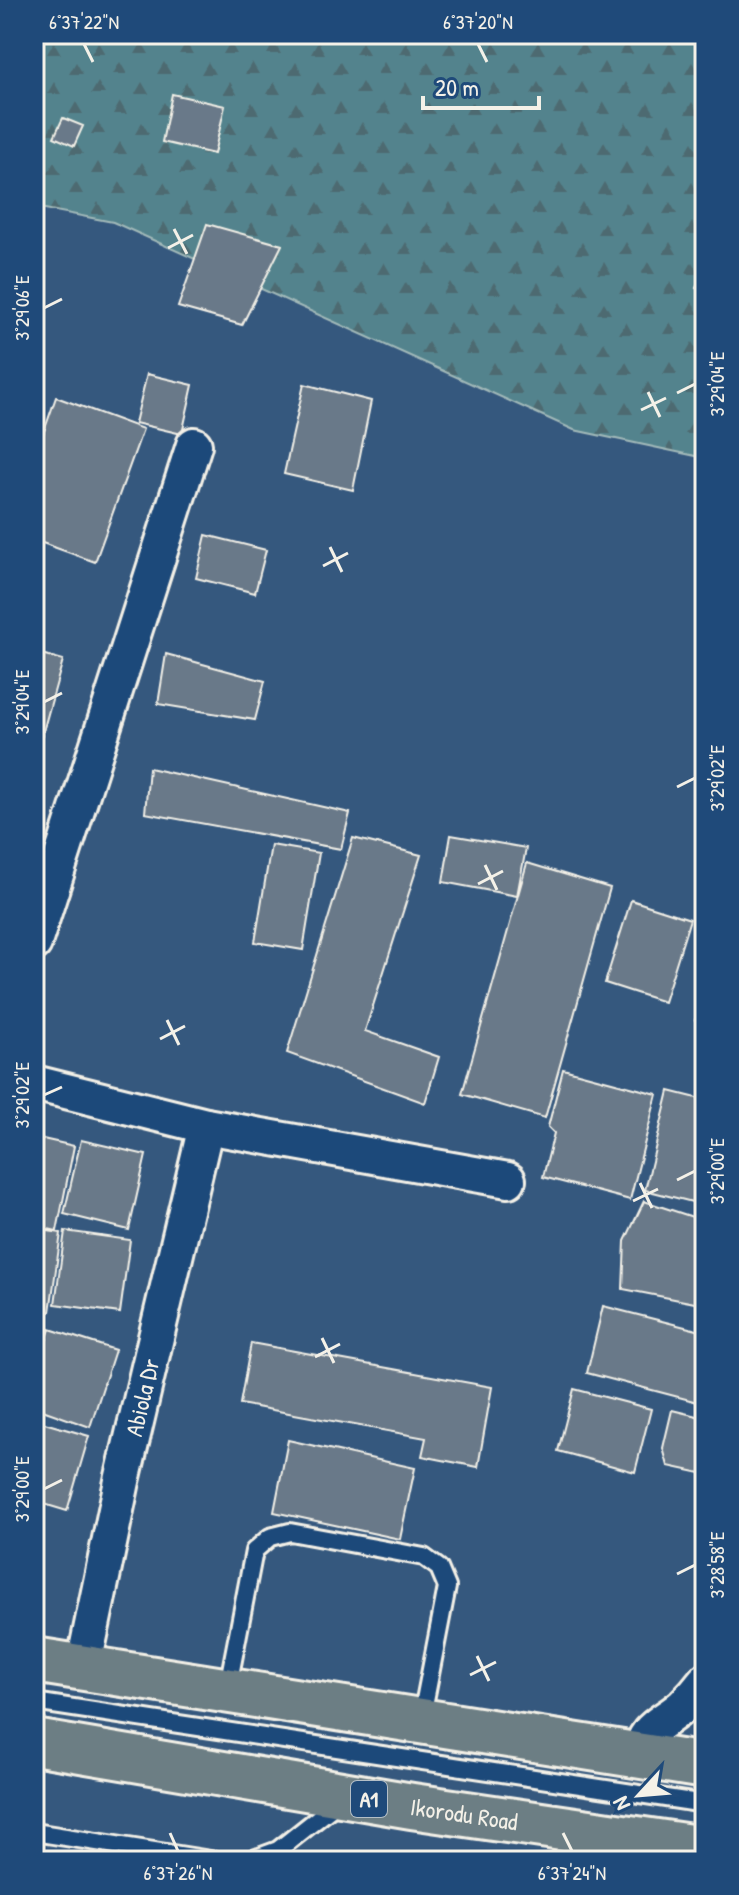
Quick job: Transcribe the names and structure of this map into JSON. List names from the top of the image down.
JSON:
{
  "streets": {
    "highway": ["A1", "Ikorodu Road"],
    "street": ["Abiola Dr"]
  },
  "scale_bar": "20 m",
  "north": "bottom left",
  "coordinates": [
    "6°37'22\"N",
    "6°37'20\"N",
    "3°29'06\"E",
    "3°29'04\"E",
    "3°29'02\"E",
    "3°29'00\"E",
    "3°28'58\"E",
    "6°37'26\"N",
    "6°37'24\"N"
  ]
}
